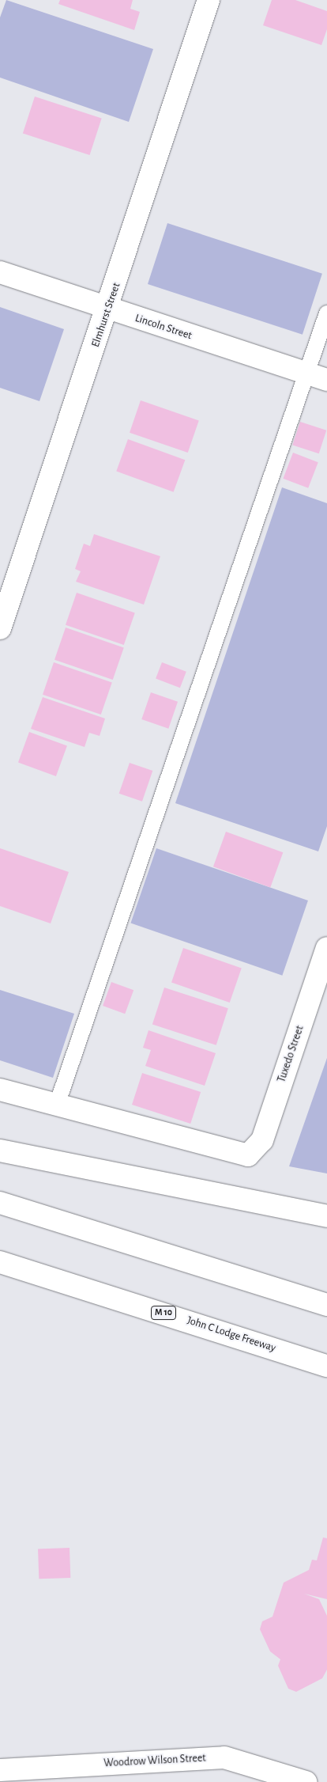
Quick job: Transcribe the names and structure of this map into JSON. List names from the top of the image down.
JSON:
{
  "streets": {
    "main road": [
      "Elmhurst Street",
      "Lincoln Street",
      "Tuxedo Street",
      "M 10",
      "John C Lodge Freeway",
      "Woodrow Wilson Street"
    ]
  },
  "crossings": [
    ["Elmhurst Street", "Lincoln Street"]
  ]
}
